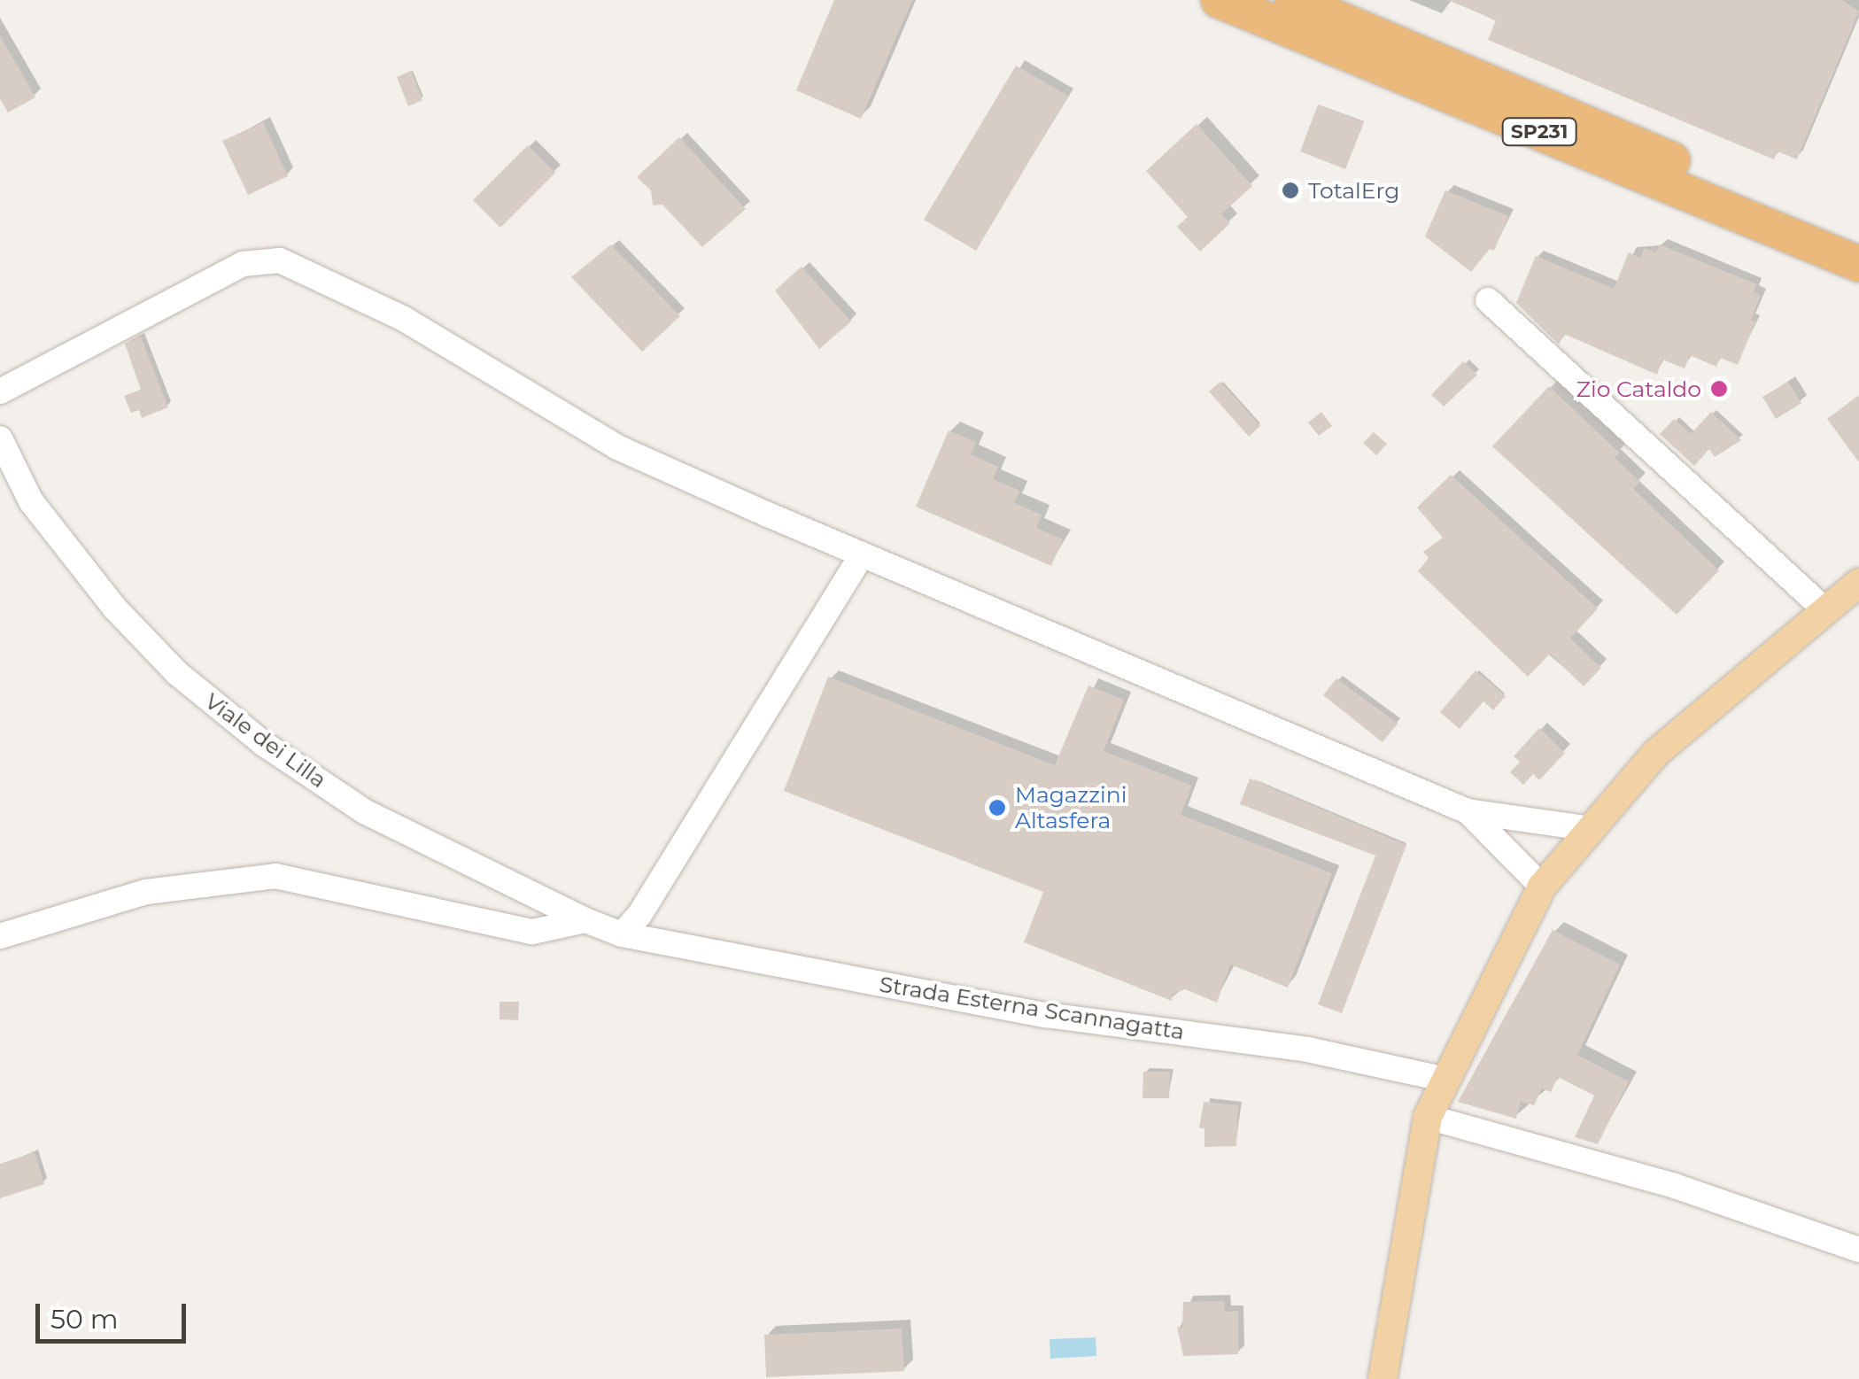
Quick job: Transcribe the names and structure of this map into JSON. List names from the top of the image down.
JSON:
{
  "streets": {
    "highway": ["SP231"],
    "street": ["Viale dei Lilla", "Strada Esterna Scannagatta"]
  },
  "crossings": [
    ["Viale dei Lilla", "Strada Esterna Scannagatta"]
  ],
  "places": ["TotalErg", "Zio Cataldo", "Magazzini Altasfera"],
  "scale_bar": "50 m"
}
